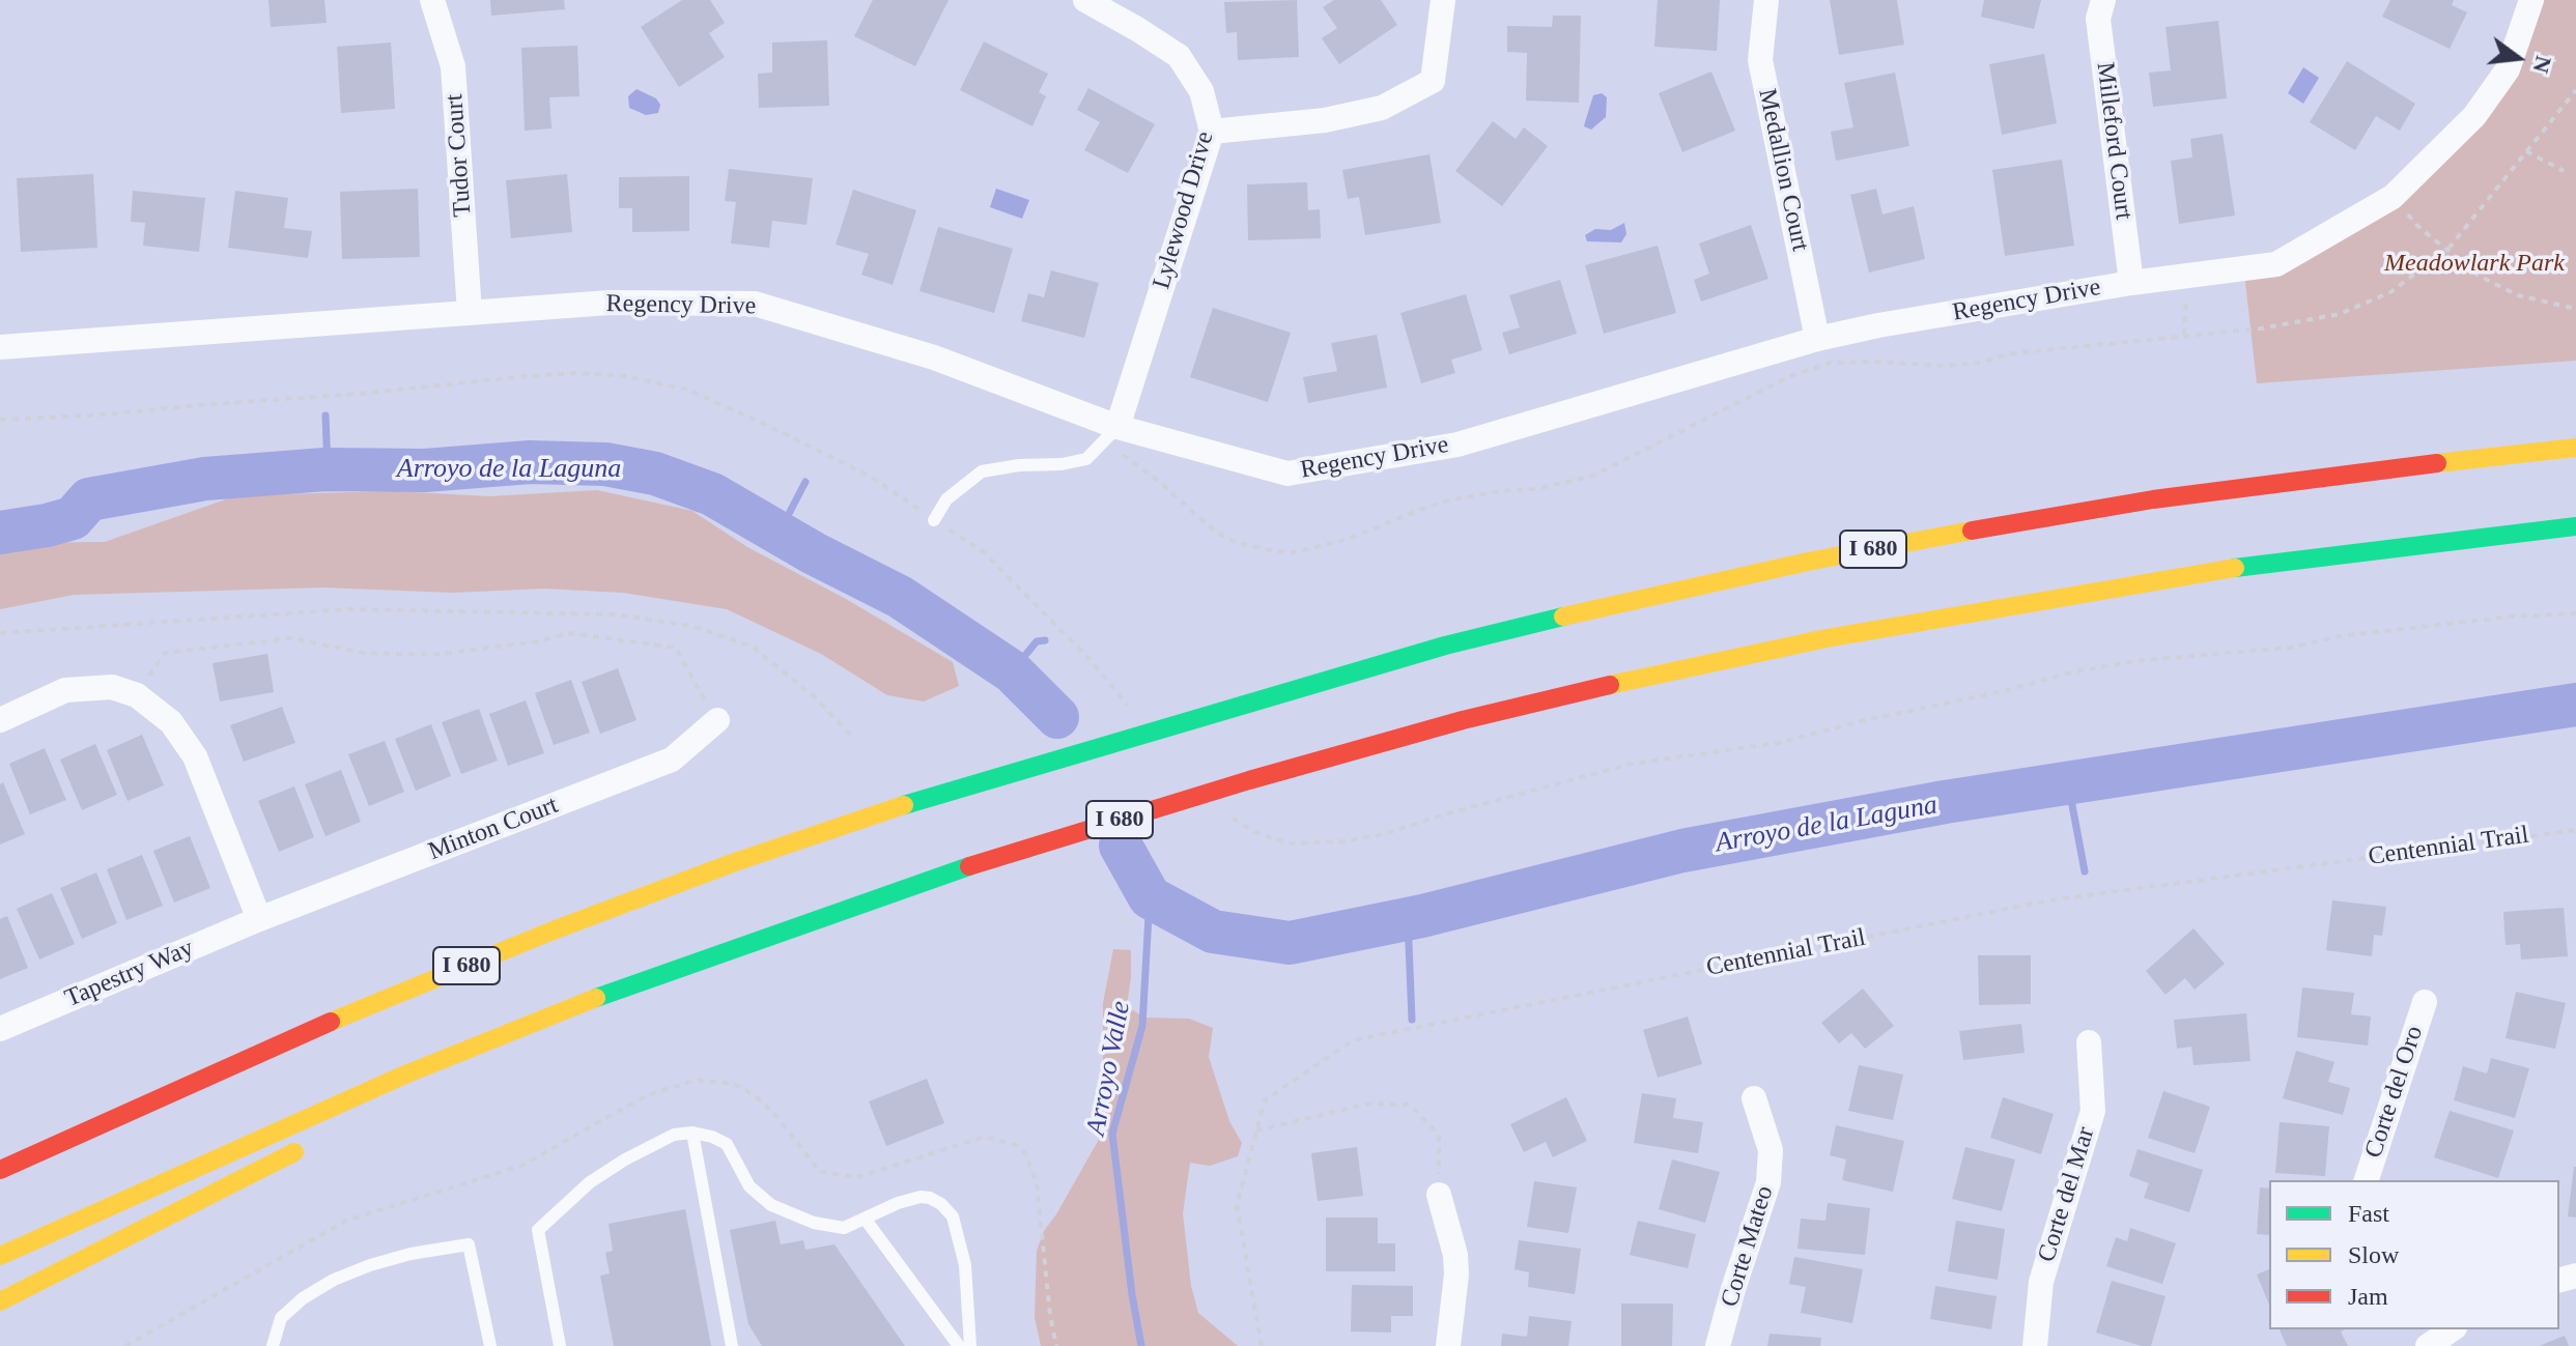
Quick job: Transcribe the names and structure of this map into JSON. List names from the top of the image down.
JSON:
{
  "streets": {
    "highway": ["I 680"],
    "street": [
      "Milleford Court",
      "Tudor Court",
      "Medallion Court",
      "Lylewood Drive",
      "Regency Drive",
      "Minton Court",
      "Tapestry Way",
      "Corte del Oro",
      "Corte del Mar",
      "Corte Mateo"
    ],
    "path": ["Centennial Trail"]
  },
  "crossings": [
    ["Milleford Court", "Regency Drive"],
    ["Tudor Court", "Regency Drive"],
    ["Medallion Court", "Regency Drive"],
    ["Lylewood Drive", "Regency Drive"],
    ["Minton Court", "Tapestry Way"]
  ],
  "water": ["Arroyo de la Laguna", "Arroyo Valle"],
  "parks": ["Meadowlark Park"],
  "legend": ["Fast", "Slow", "Jam"],
  "north": "right"
}
